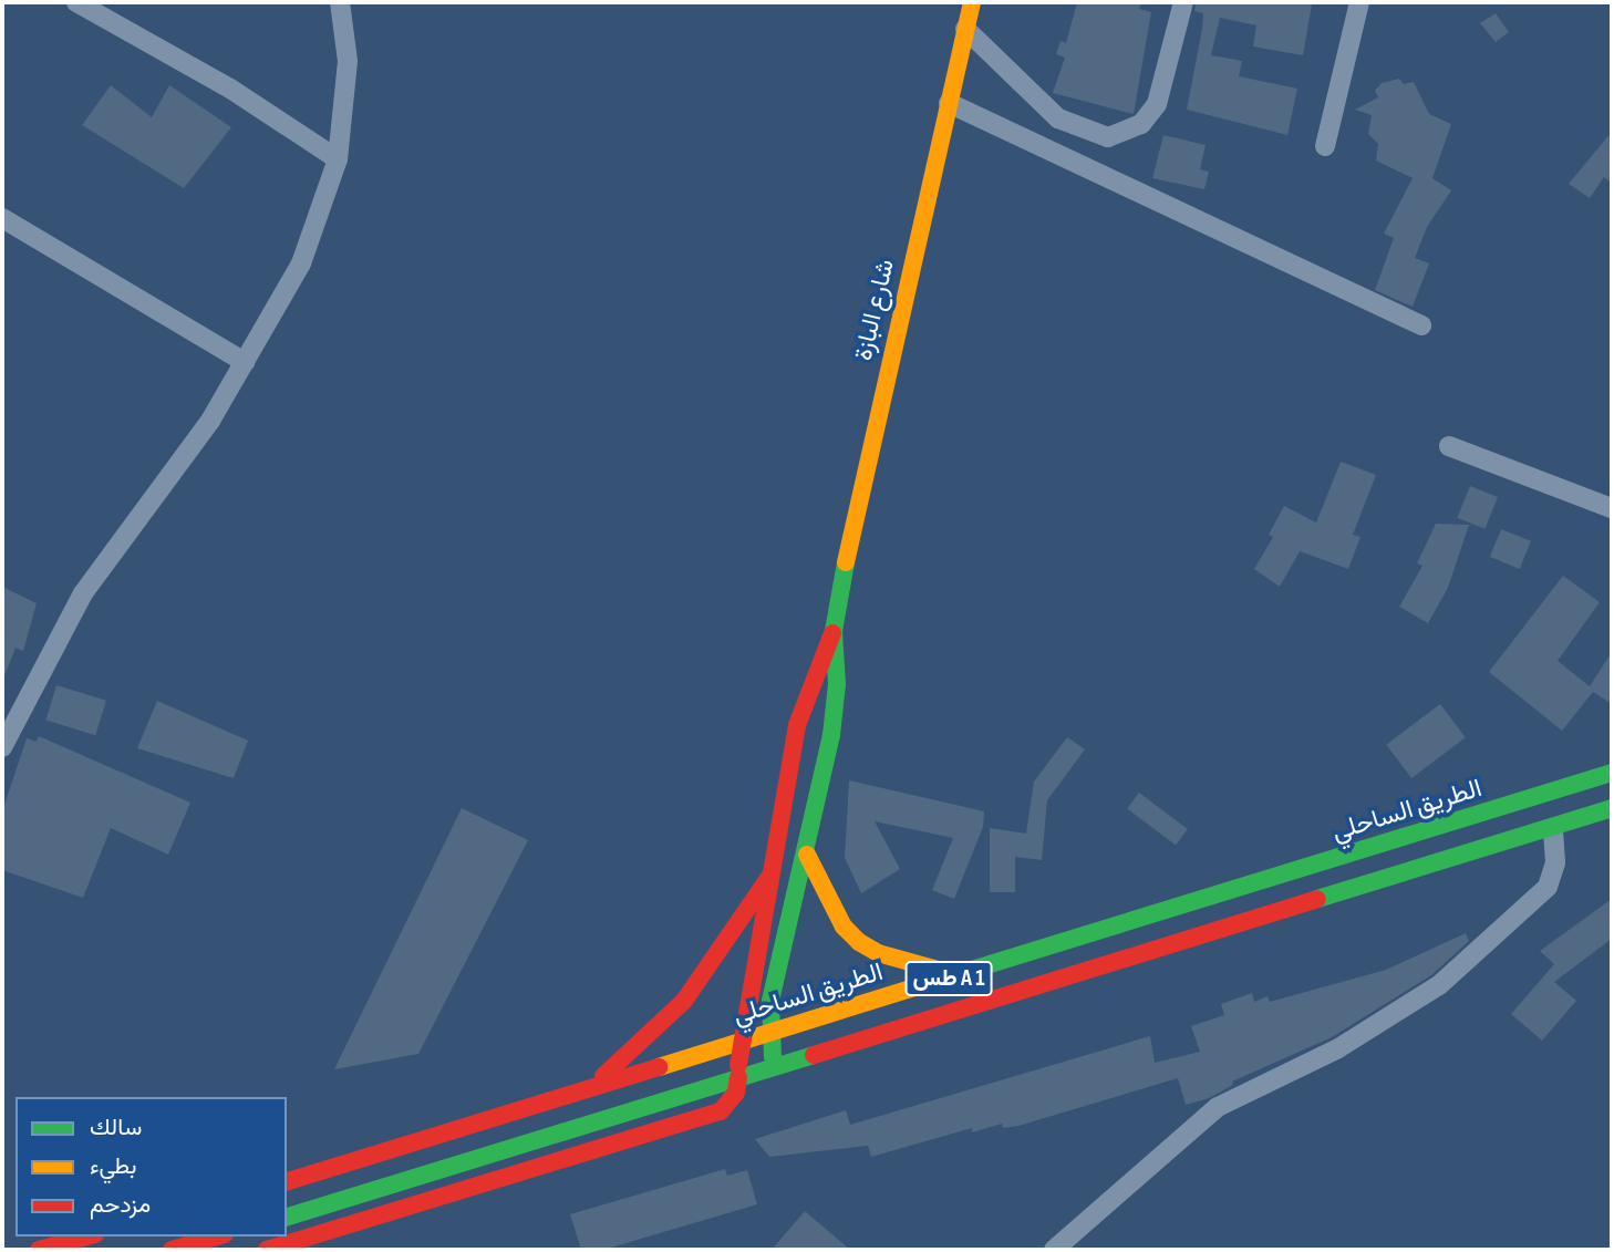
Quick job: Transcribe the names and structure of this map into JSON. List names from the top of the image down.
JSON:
{
  "streets": {
    "main road": ["شارع البازة", "الطريق الساحلي", "طس A 1"]
  },
  "crossings": [
    ["شارع البازة", "الطريق الساحلي"],
    ["شارع البازة", "طس A 1"]
  ],
  "legend": ["سالك", "بطيء", "مزدحم"]
}
